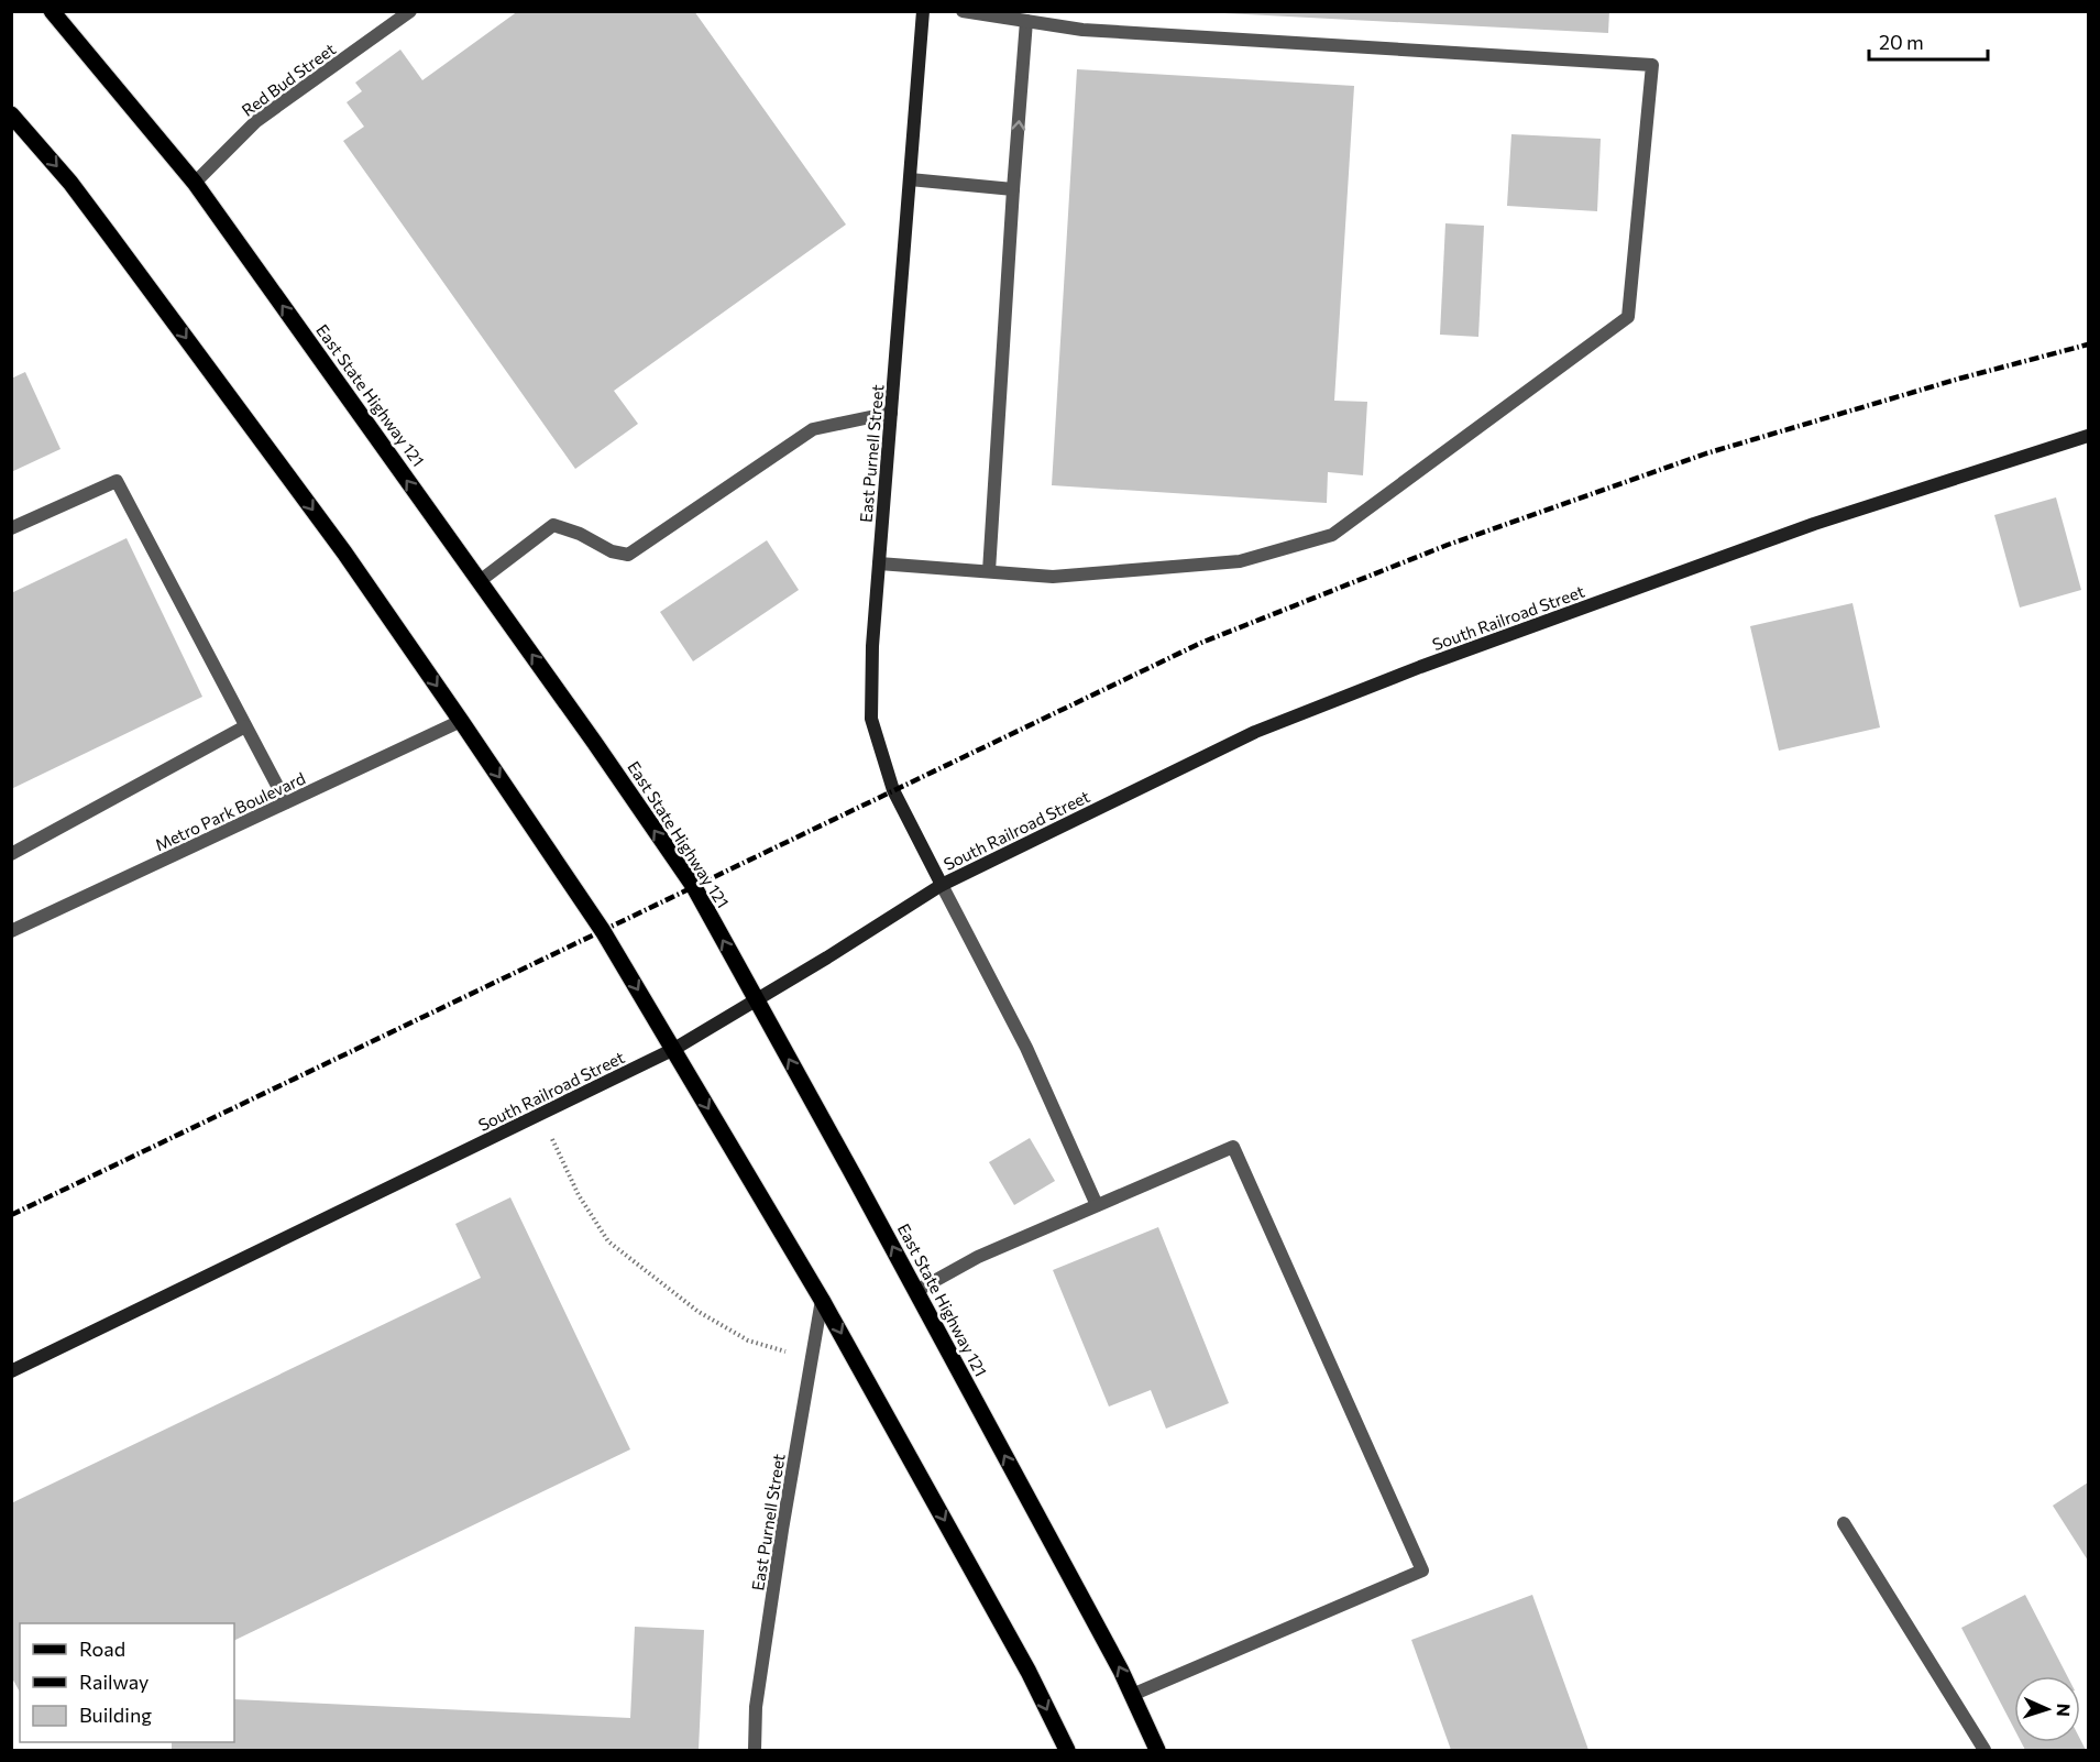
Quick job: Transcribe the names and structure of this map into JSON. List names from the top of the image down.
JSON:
{
  "streets": {
    "main road": ["East State Highway 121"],
    "street": [
      "Red Bud Street",
      "East Purnell Street",
      "South Railroad Street",
      "Metro Park Boulevard"
    ]
  },
  "crossings": [
    ["Red Bud Street", "East State Highway 121"],
    ["East State Highway 121", "South Railroad Street"],
    ["East Purnell Street", "South Railroad Street"]
  ],
  "legend": ["Road", "Railway", "Building"],
  "scale_bar": "20 m",
  "north": "right"
}
